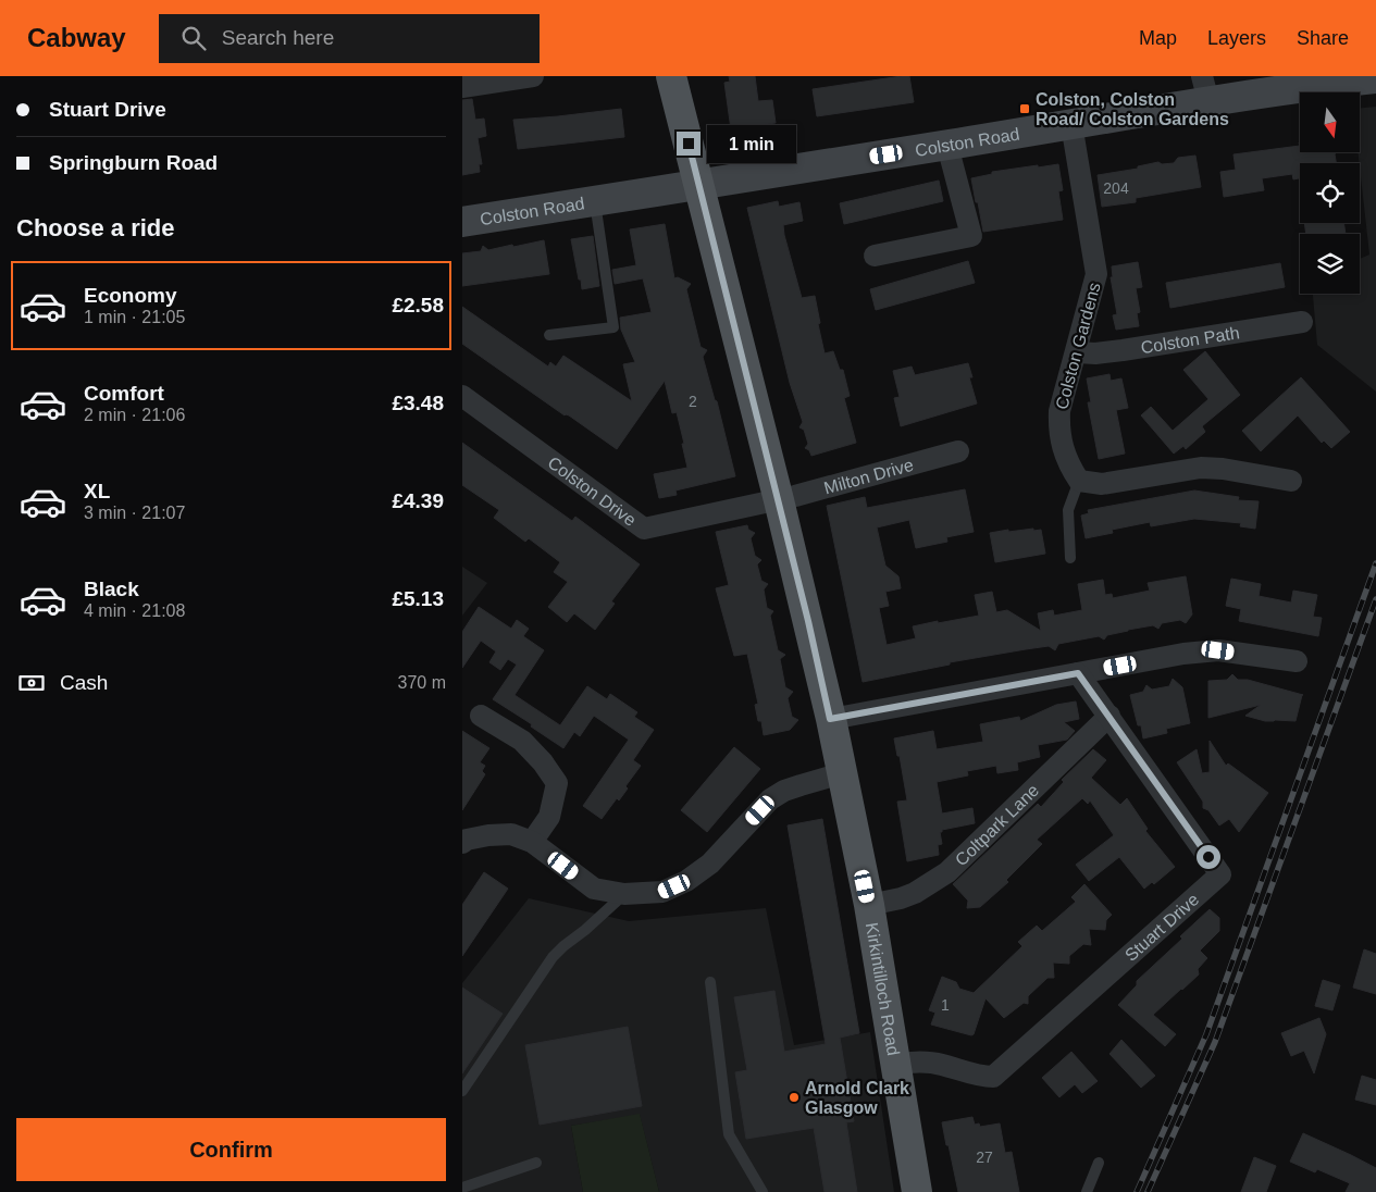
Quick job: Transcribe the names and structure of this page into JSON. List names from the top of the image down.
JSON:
{
  "streets": {
    "main road": ["Kirkintilloch Road"],
    "street": [
      "Colston Road",
      "Colston Path",
      "Colston Gardens",
      "Milton Drive",
      "Colston Drive",
      "Coltpark Lane",
      "Stuart Drive"
    ]
  },
  "crossings": [
    ["Colston Road", "Colston Gardens"],
    ["Colston Road", "Kirkintilloch Road"],
    ["Colston Path", "Colston Gardens"],
    ["Milton Drive", "Colston Drive"],
    ["Milton Drive", "Kirkintilloch Road"],
    ["Colston Drive", "Kirkintilloch Road"],
    ["Coltpark Lane", "Stuart Drive"],
    ["Coltpark Lane", "Kirkintilloch Road"],
    ["Stuart Drive", "Kirkintilloch Road"]
  ],
  "places": {
    "transit": ["Colston, Colston Road/ Colston Gardens"],
    "other": ["Arnold Clark Glasgow"]
  },
  "house_numbers": [
    "204",
    "2",
    "1",
    "27"
  ],
  "north": "bottom",
  "page": {
    "header": "Cabway",
    "search": "Search here",
    "nav": ["Map", "Layers", "Share"],
    "banner": ["Stuart Drive", "Springburn Road"],
    "bubble": "1 min",
    "heading": "Choose a ride",
    "list": [
      {
        "name": "Economy",
        "note": "1 min · 21:05",
        "value": "£2.58"
      },
      {
        "name": "Comfort",
        "note": "2 min · 21:06",
        "value": "£3.48"
      },
      {
        "name": "XL",
        "note": "3 min · 21:07",
        "value": "£4.39"
      },
      {
        "name": "Black",
        "note": "4 min · 21:08",
        "value": "£5.13"
      }
    ],
    "pay": ["Cash", "370 m"],
    "buttons": "Confirm"
  }
}
